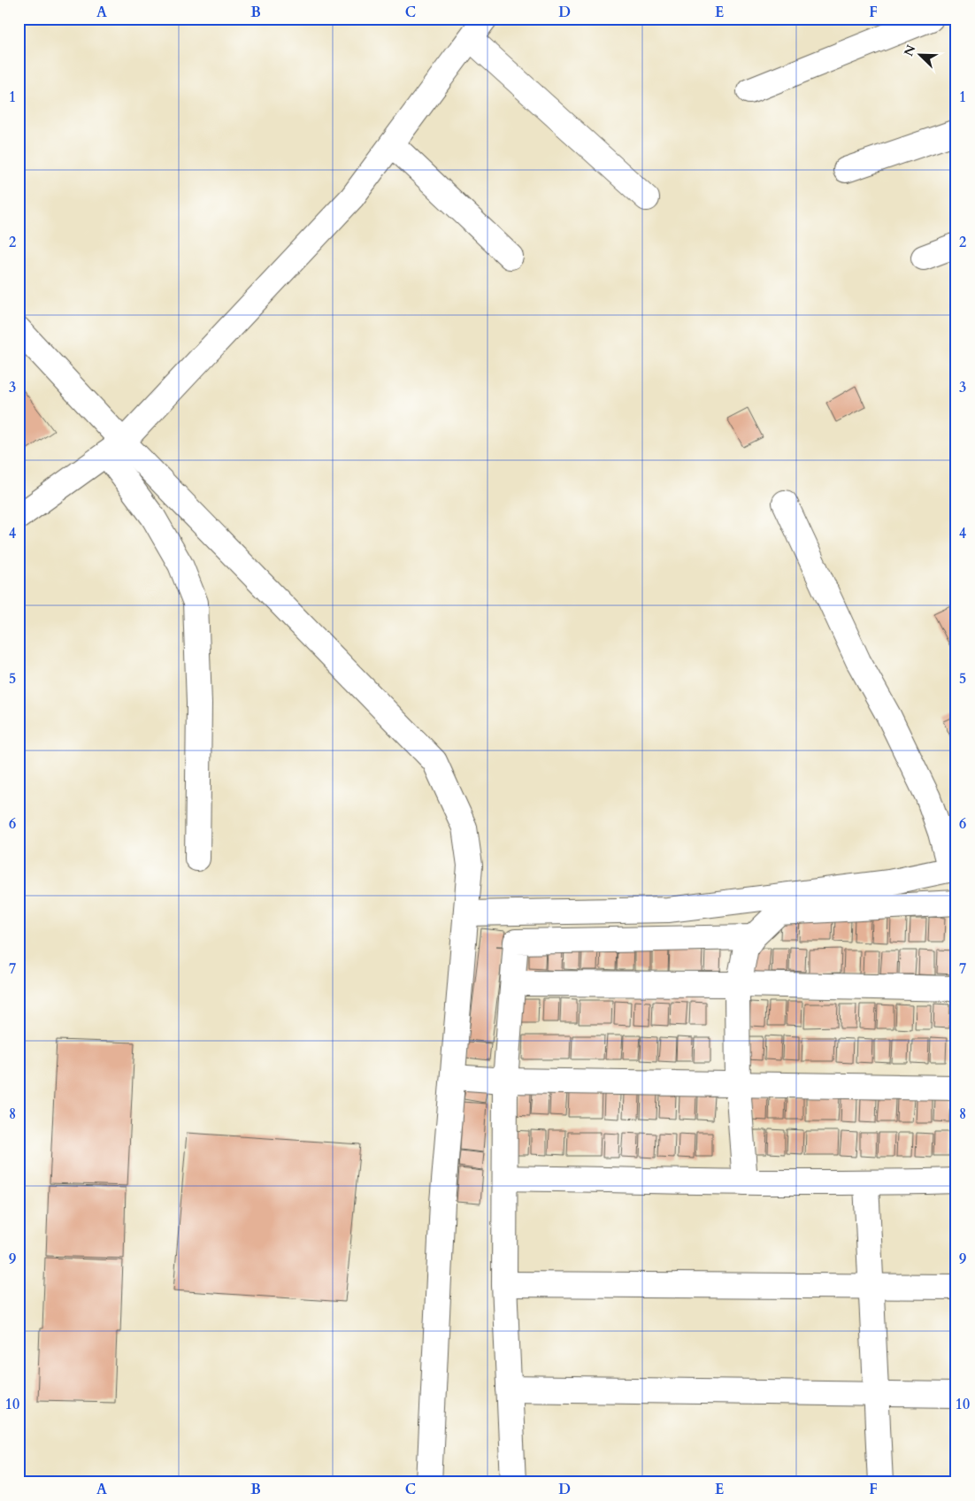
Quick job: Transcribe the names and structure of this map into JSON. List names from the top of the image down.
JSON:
{
  "north": "top left",
  "grid": {
    "columns": [
      "A",
      "B",
      "C",
      "D",
      "E",
      "F"
    ],
    "rows": [
      "1",
      "2",
      "3",
      "4",
      "5",
      "6",
      "7",
      "8",
      "9",
      "10"
    ]
  }
}
